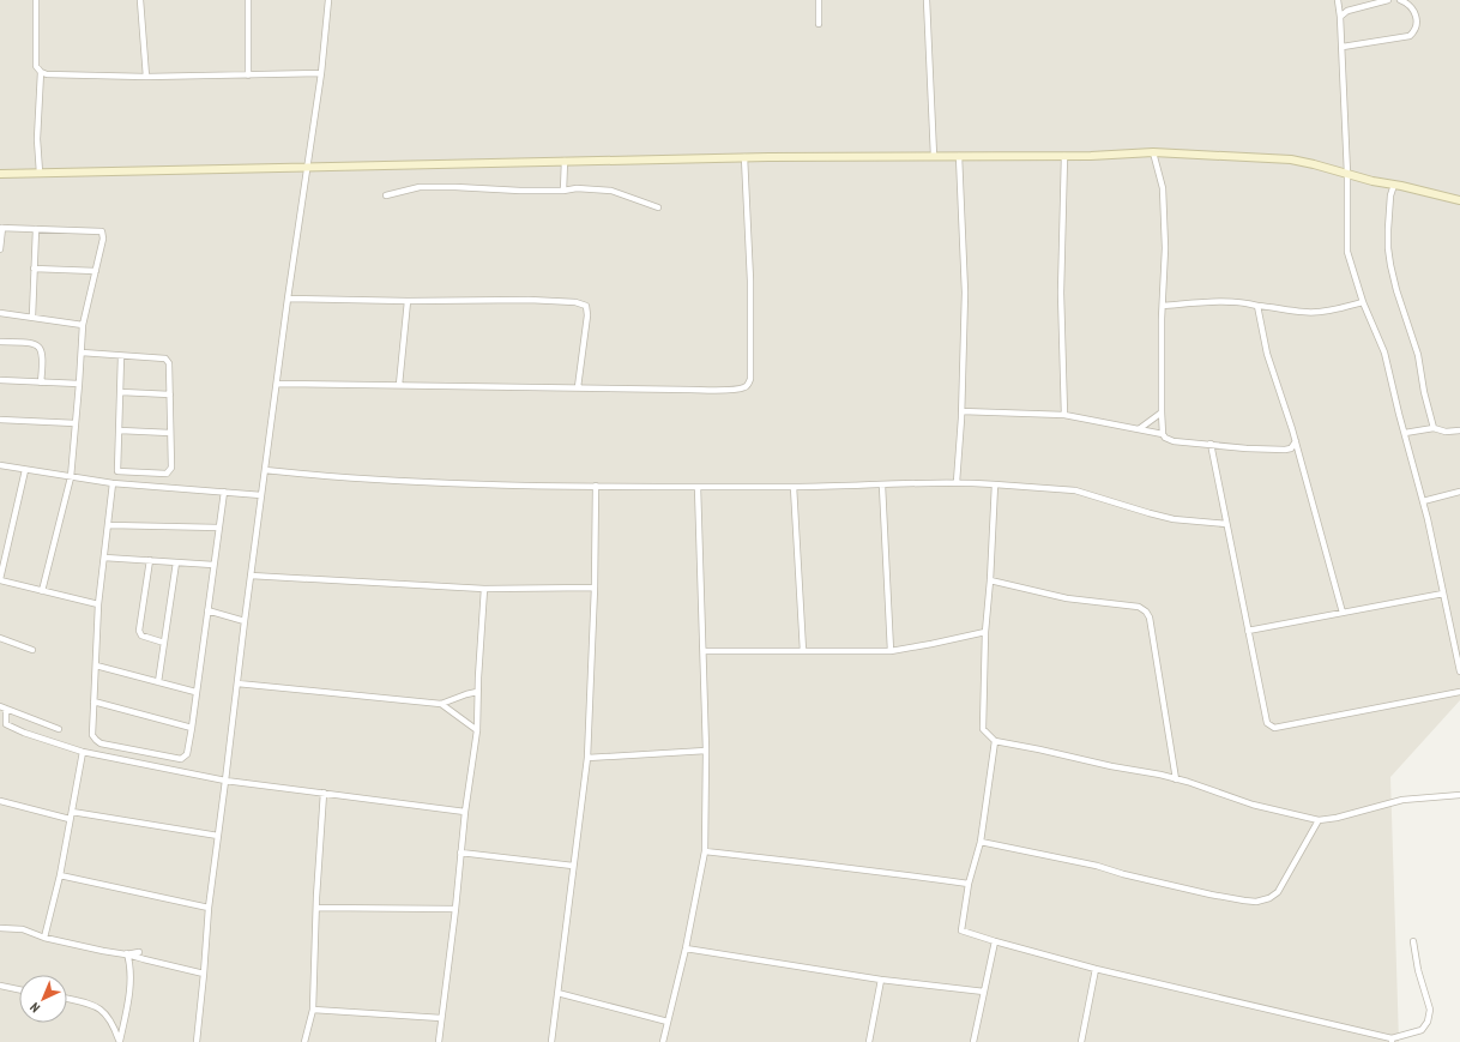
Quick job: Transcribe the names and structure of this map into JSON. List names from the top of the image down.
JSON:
{
  "north": "bottom left"
}
